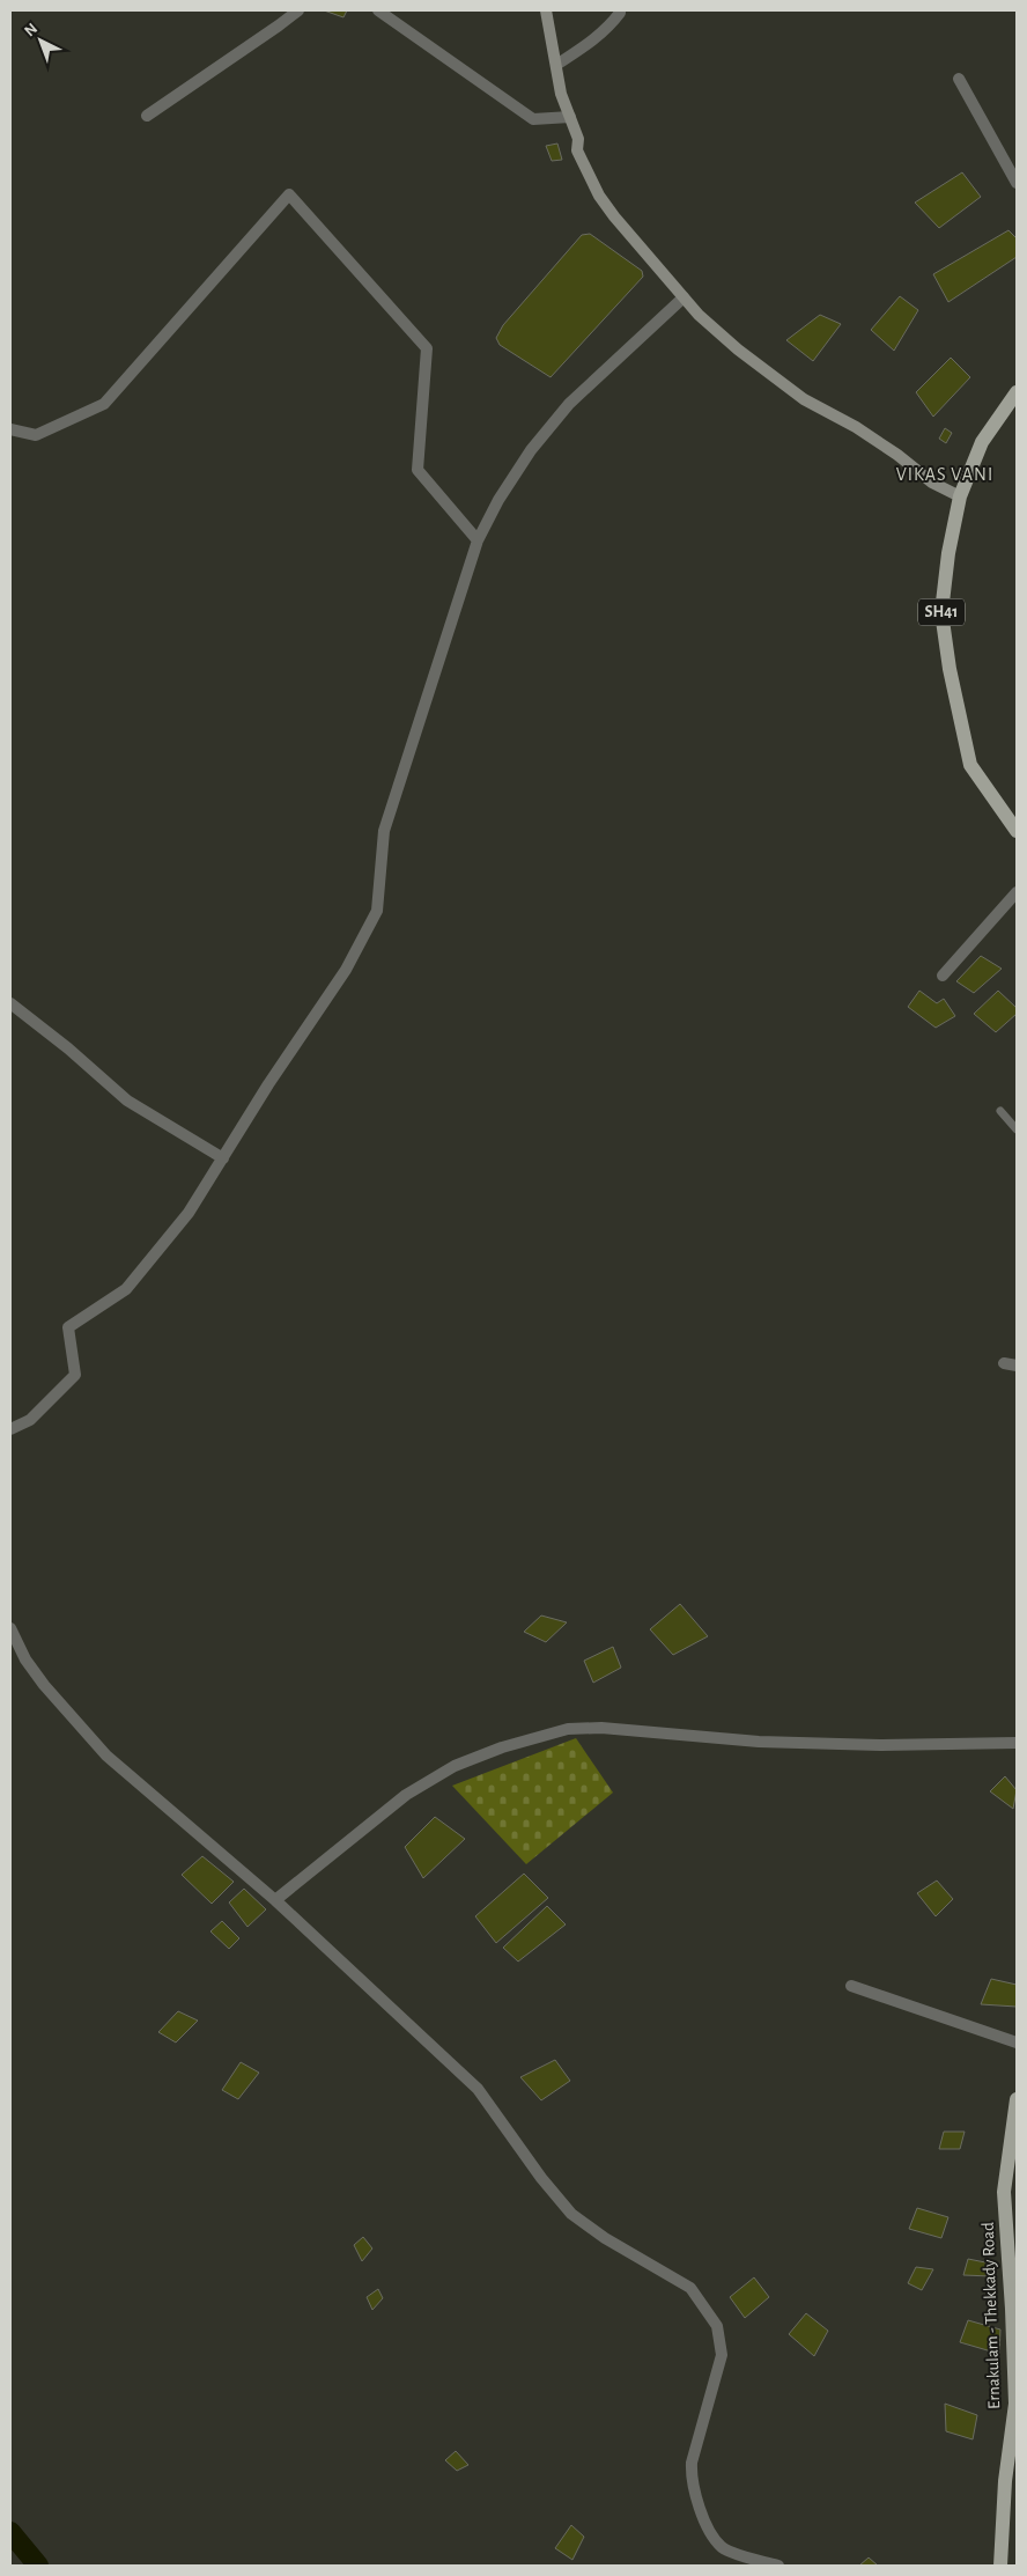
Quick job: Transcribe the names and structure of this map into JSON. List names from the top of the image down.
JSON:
{
  "streets": {
    "main road": ["SH41", "Ernakulam - Thekkady Road"]
  },
  "districts": ["VIKAS VANI"],
  "north": "top left"
}
